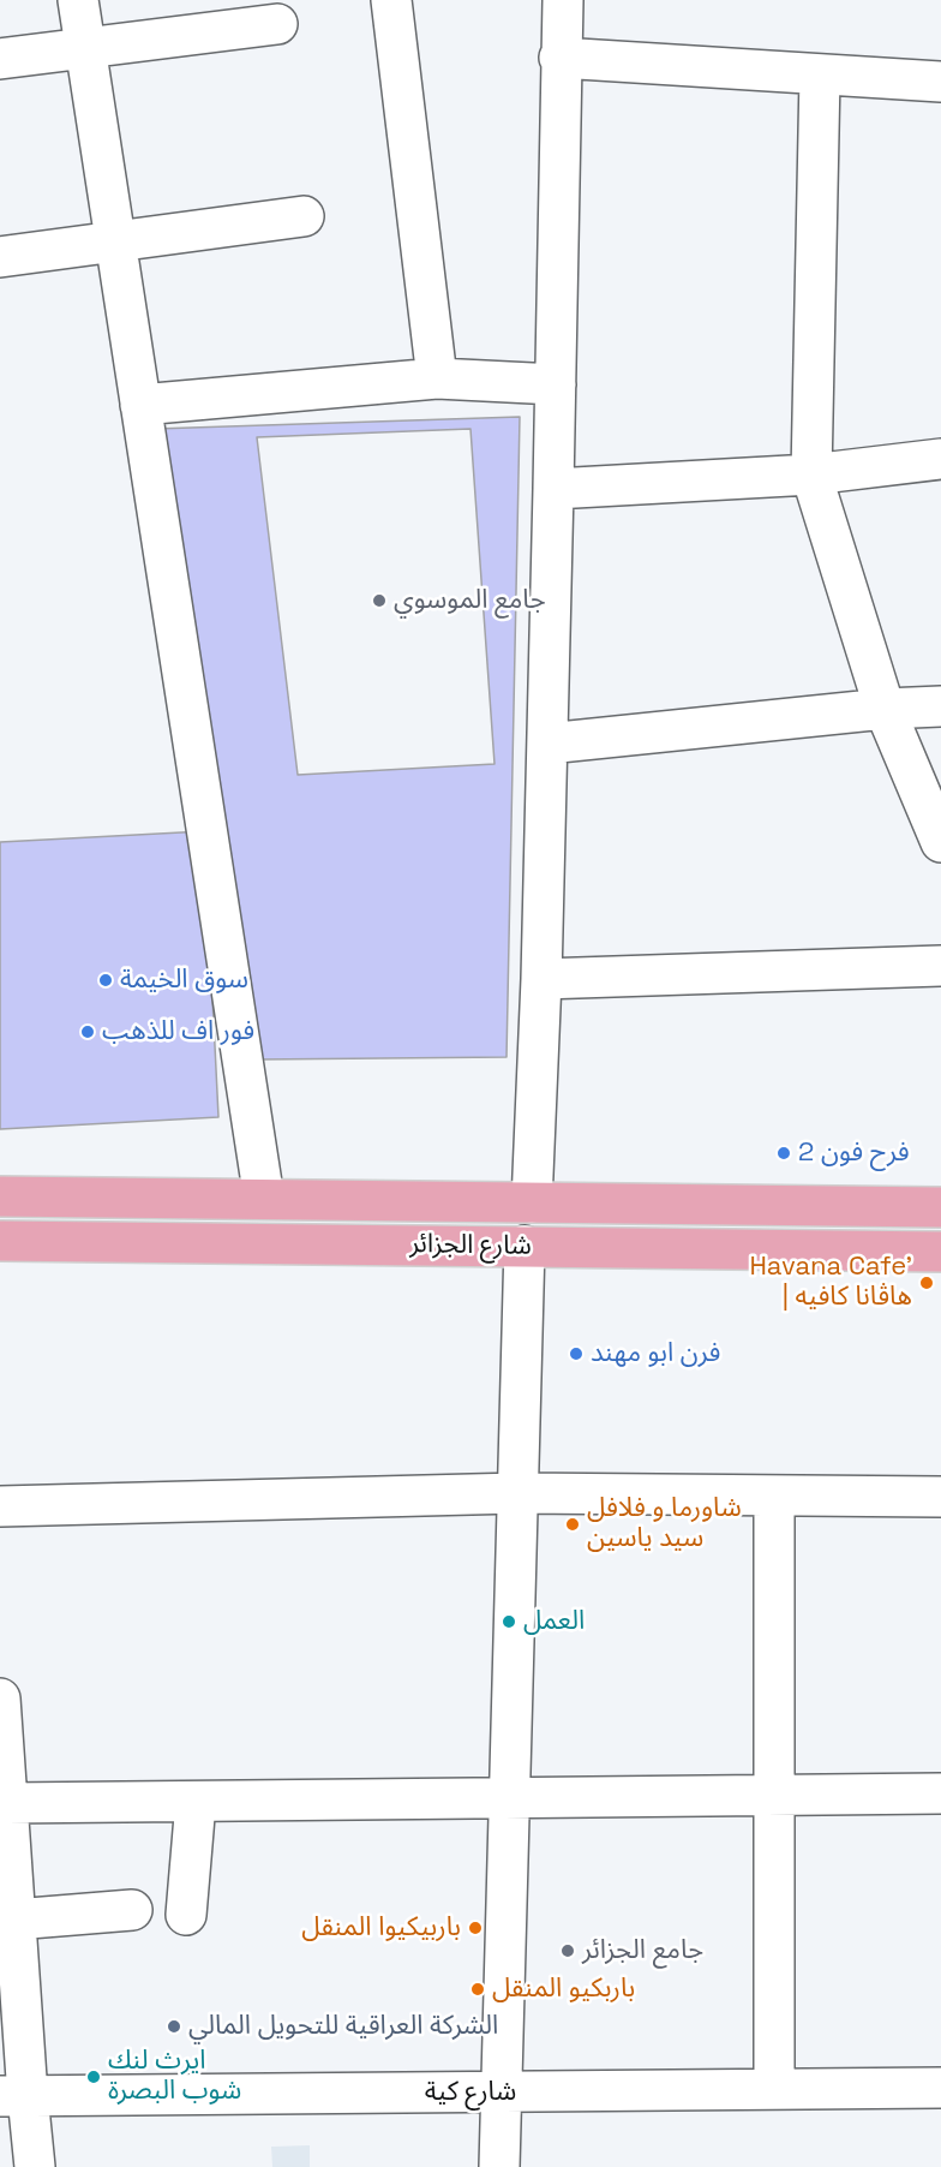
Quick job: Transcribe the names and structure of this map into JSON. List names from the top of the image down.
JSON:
{
  "streets": {
    "main road": ["شارع الجزائر"],
    "street": ["شارع كية"]
  },
  "places": [
    "جامع الموسوي",
    "سوق الخيمة",
    "فور اف للذهب",
    "فرح فون 2",
    "Havana Cafe' | هاڤانا كافيه",
    "فرن ابو مهند",
    "شاورما و فلافل سيد ياسين",
    "العمل",
    "باربيكيوا المنقل",
    "جامع الجزائر",
    "باربكيو المنقل",
    "الشركة العراقية للتحويل المالي",
    "ايرث لنك شوب البصرة"
  ]
}
